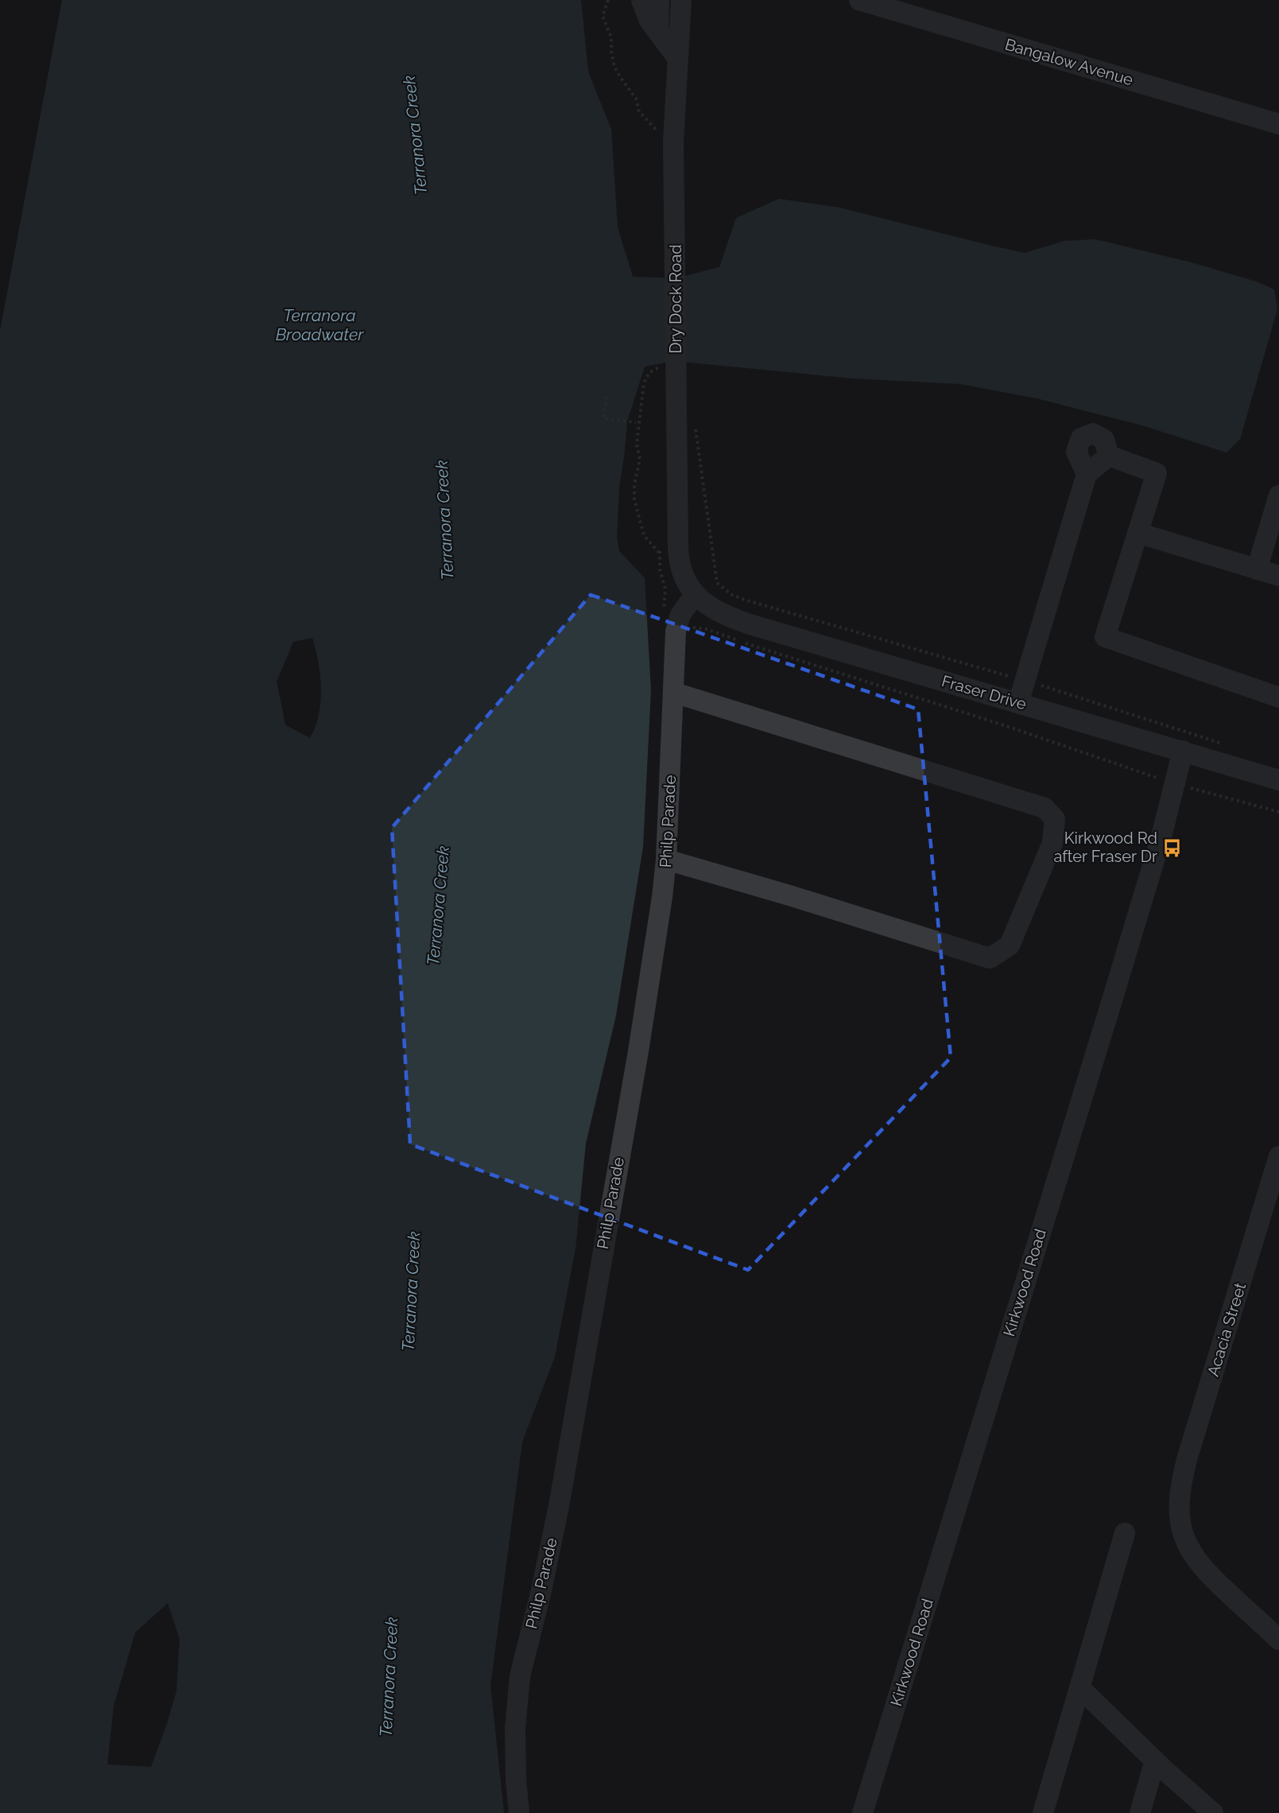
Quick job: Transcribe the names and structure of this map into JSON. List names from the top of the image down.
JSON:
{
  "streets": {
    "street": [
      "Bangalow Avenue",
      "Dry Dock Road",
      "Fraser Drive",
      "Philp Parade",
      "Kirkwood Road",
      "Acacia Street"
    ]
  },
  "crossings": [
    ["Dry Dock Road", "Fraser Drive"],
    ["Dry Dock Road", "Philp Parade"],
    ["Fraser Drive", "Philp Parade"],
    ["Fraser Drive", "Kirkwood Road"]
  ],
  "water": ["Terranora Creek", "Terranora Broadwater"],
  "places": {
    "bus stop": ["Kirkwood Rd after Fraser Dr"]
  }
}
